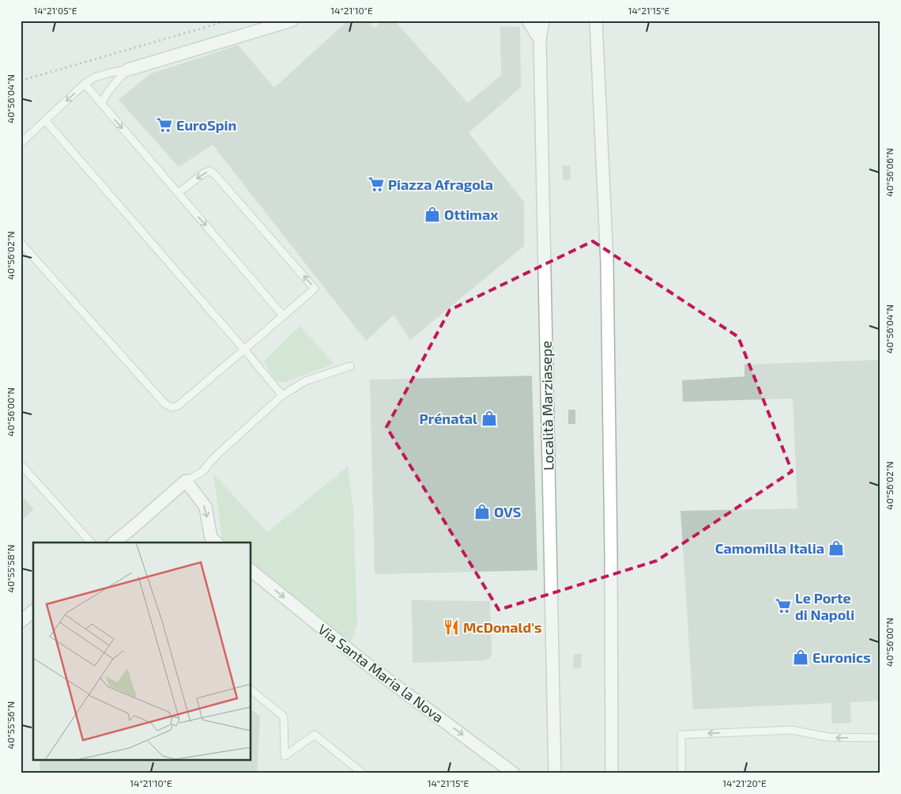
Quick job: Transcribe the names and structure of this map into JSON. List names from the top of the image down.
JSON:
{
  "streets": {
    "street": ["Località Marziasepe", "Via Santa Maria la Nova"]
  },
  "one_way": ["Via Santa Maria la Nova"],
  "places": {
    "supermarket": ["EuroSpin", "Piazza Afragola", "Le Porte di Napoli"],
    "shop": [
      "Ottimax",
      "Prénatal",
      "OVS",
      "Camomilla Italia",
      "Euronics"
    ],
    "restaurant": ["McDonald's"]
  },
  "coordinates": [
    "14°21'05\"E",
    "14°21'10\"E",
    "14°21'15\"E",
    "40°56'04\"N",
    "40°56'06\"N",
    "40°56'02\"N",
    "40°56'00\"N",
    "40°55'58\"N",
    "40°55'56\"N",
    "14°21'20\"E"
  ]
}
